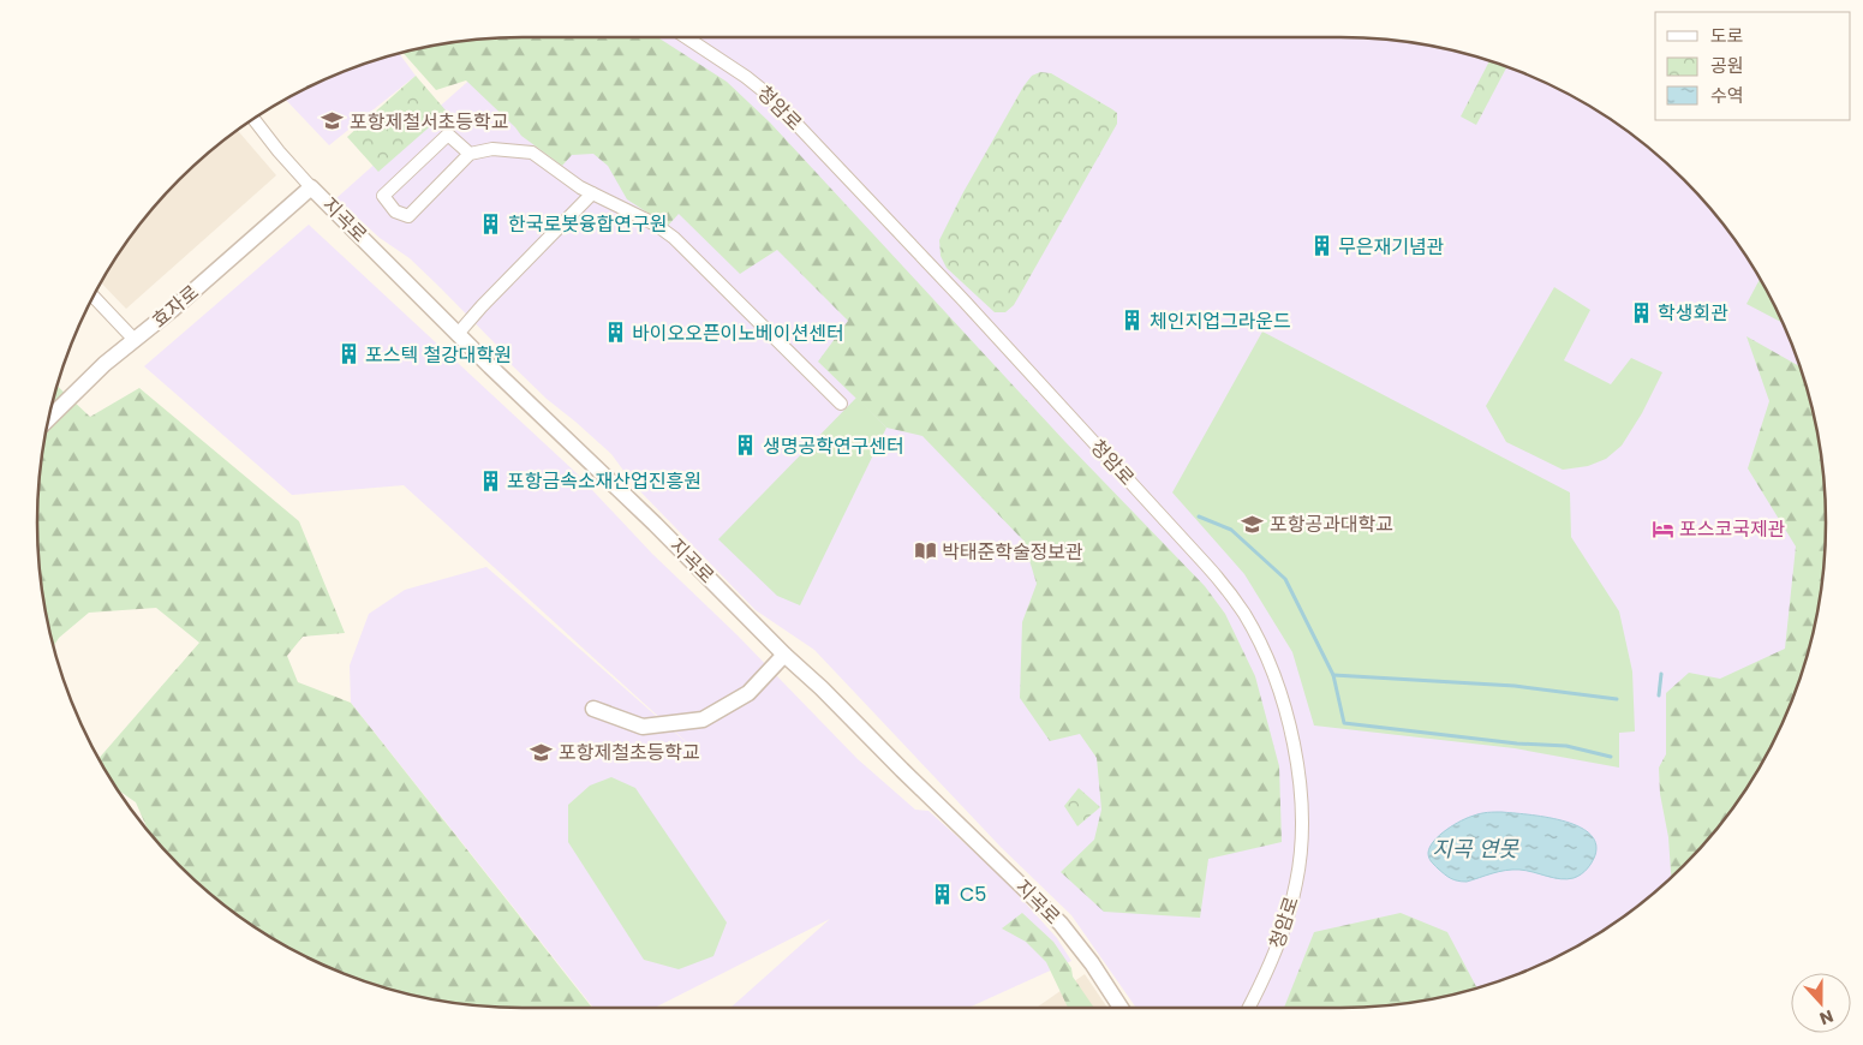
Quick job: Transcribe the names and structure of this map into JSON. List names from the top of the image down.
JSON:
{
  "streets": {
    "street": ["청암로", "지곡로", "효자로"]
  },
  "crossings": [
    ["지곡로", "효자로"]
  ],
  "water": ["지곡 연못"],
  "places": {
    "school or university": ["포항제철서초등학교", "포항공과대학교", "포항제철초등학교"],
    "building": [
      "한국로봇융합연구원",
      "무은재기념관",
      "학생회관",
      "체인지업그라운드",
      "바이오오픈이노베이션센터",
      "포스텍 철강대학원",
      "생명공학연구센터",
      "포항금속소재산업진흥원",
      "C5"
    ],
    "hotel": ["포스코국제관"],
    "library": ["박태준학술정보관"]
  },
  "legend": ["도로", "공원", "수역"],
  "north": "bottom"
}
